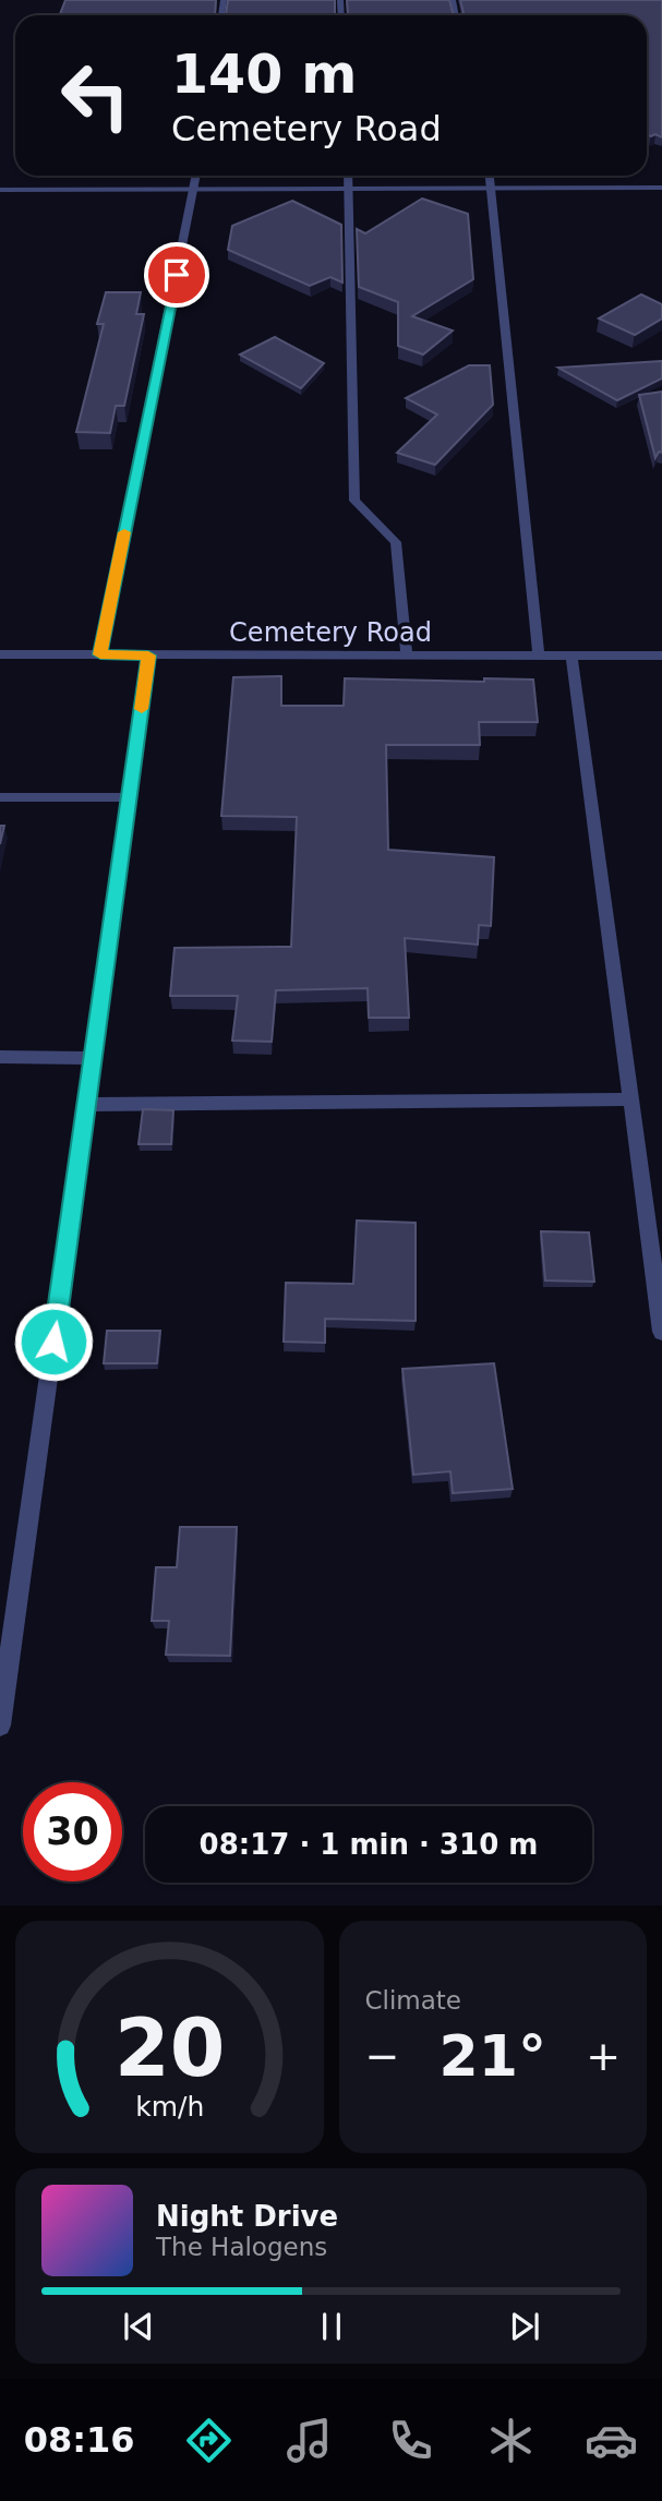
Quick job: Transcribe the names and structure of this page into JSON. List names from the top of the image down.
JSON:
{
  "streets": {
    "street": ["Cemetery Road"]
  },
  "page": {
    "turn": ["140 m", "Cemetery Road"],
    "limit": "30",
    "trip": "08:17 · 1 min · 310 m",
    "tile": "Climate",
    "heat": ["−", "21°", "+"],
    "song": ["Night Drive", "The Halogens"],
    "tabs": "08:16",
    "gauge": ["20", "km/h"]
  }
}
